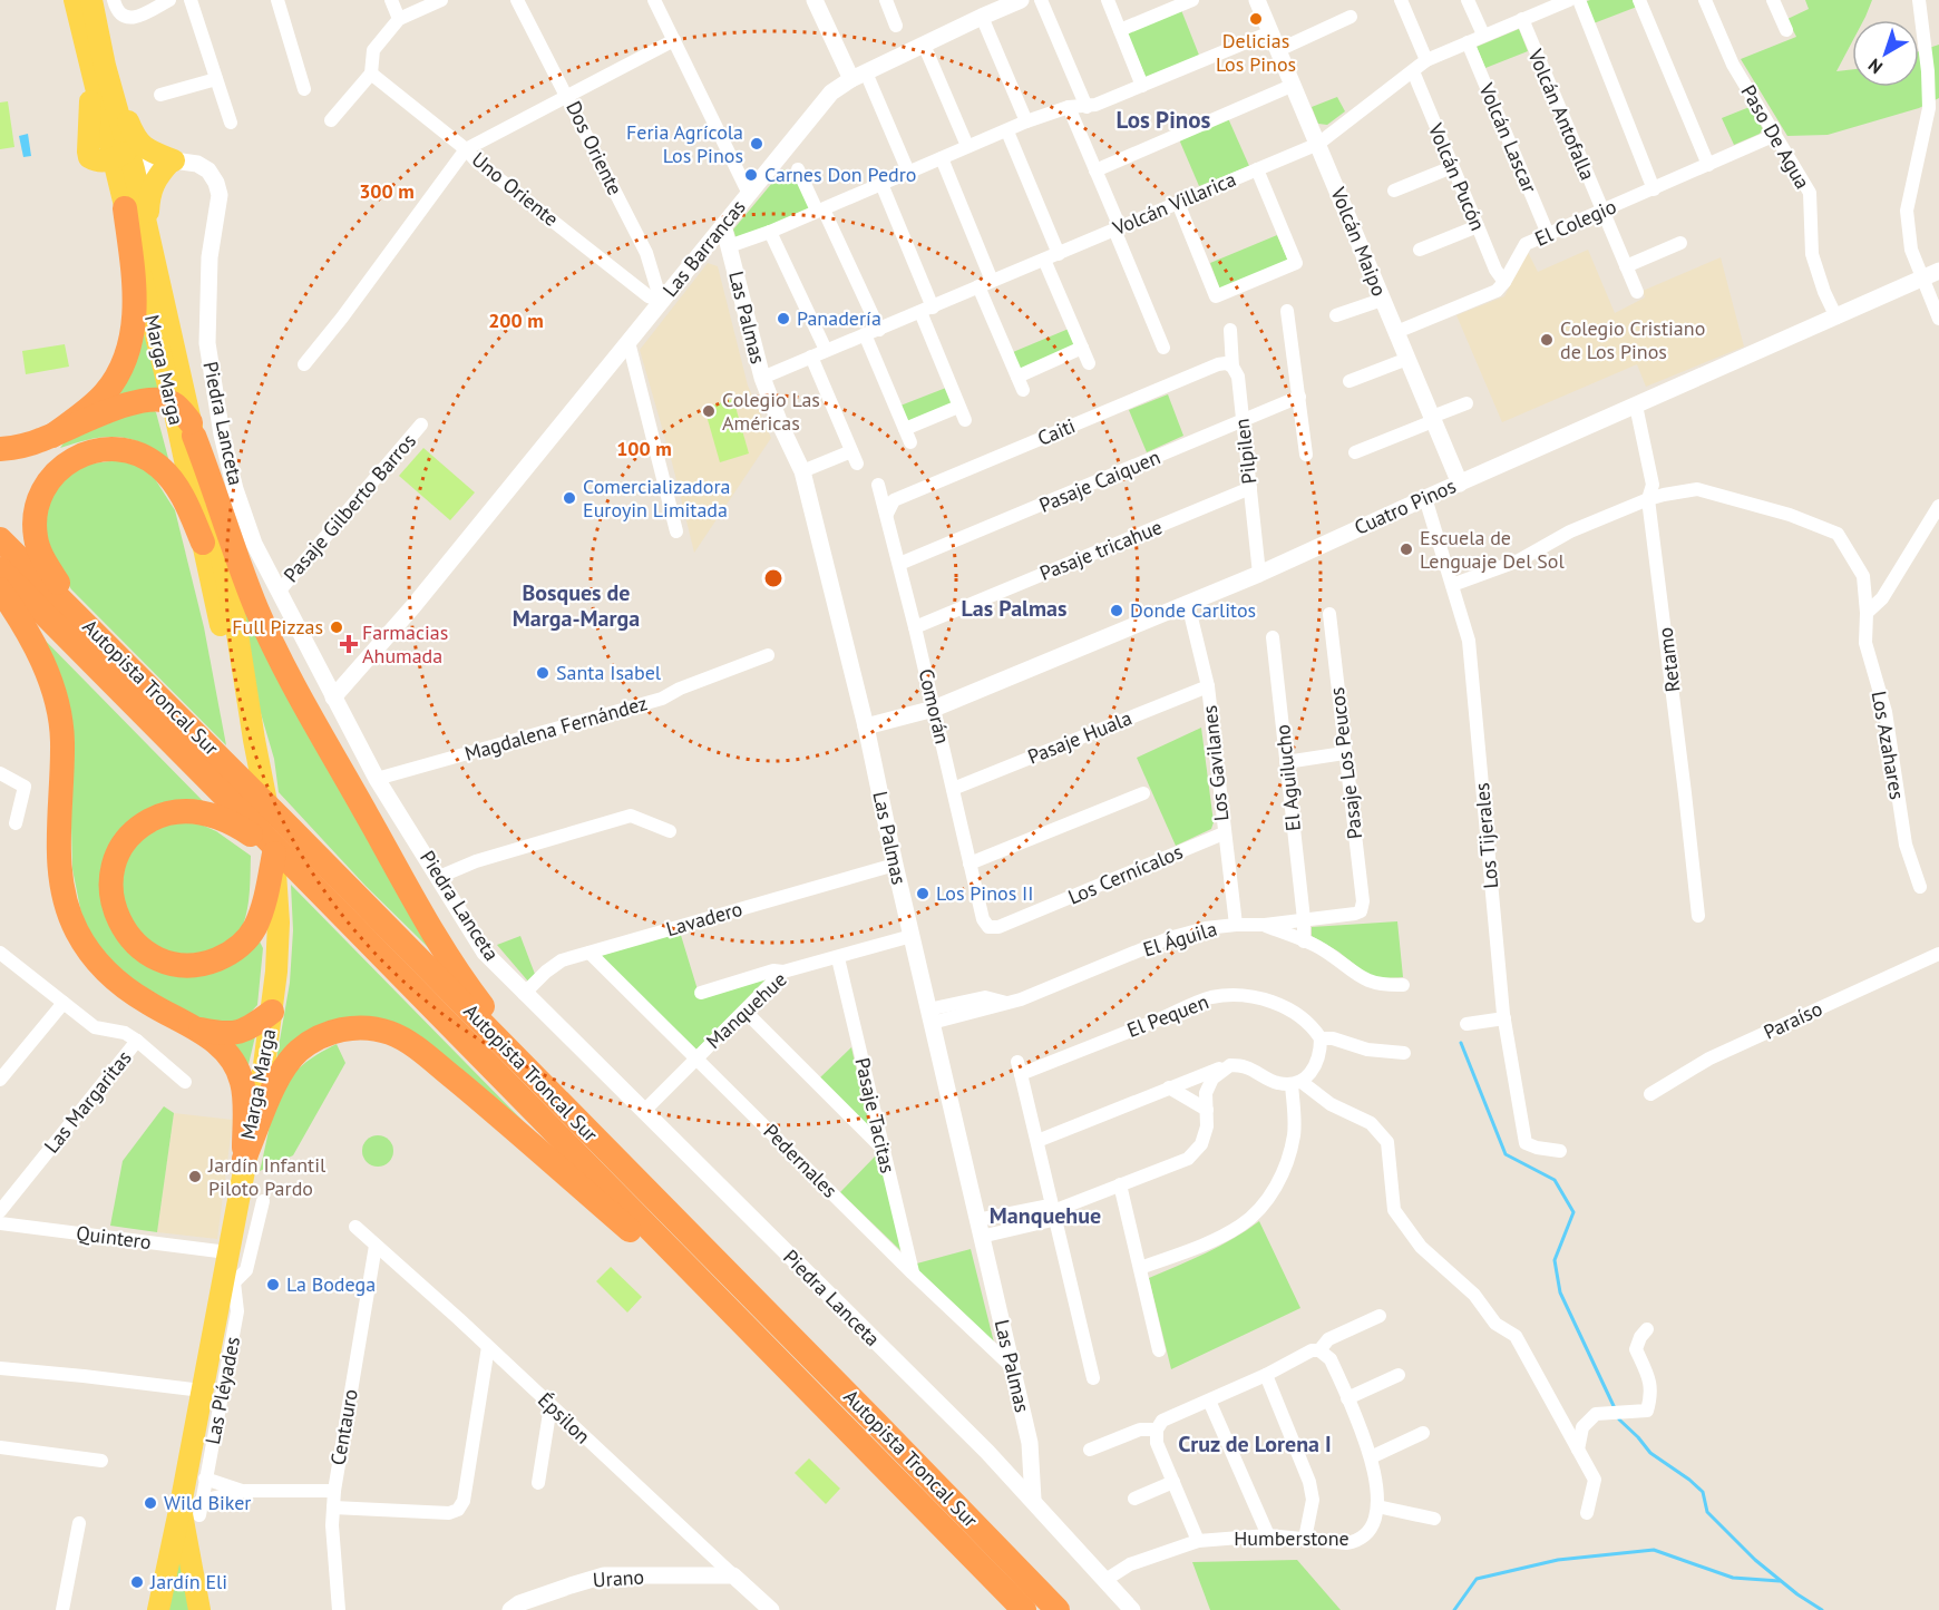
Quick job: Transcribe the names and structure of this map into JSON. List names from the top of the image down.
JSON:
{
  "streets": {
    "highway": ["Autopista Troncal Sur"],
    "main road": ["Marga Marga"],
    "street": [
      "Volcán Antofalla",
      "Paso De Agua",
      "Volcán Lascar",
      "Dos Oriente",
      "Volcán Pucón",
      "Uno Oriente",
      "Volcán Villarica",
      "El Colegio",
      "Volcán Maipo",
      "Las Barrancas",
      "Las Palmas",
      "Piedra Lanceta",
      "Caiti",
      "Pilpilen",
      "Pasaje Caiquen",
      "Cuatro Pinos",
      "Pasaje Gilberto Barros",
      "Pasaje tricahue",
      "Retamo",
      "Comorán",
      "Magdalena Fernández",
      "Pasaje Huala",
      "Los Azahares",
      "Los Gavilanes",
      "Pasaje Los Peucos",
      "El Aguilucho",
      "Los Tijerales",
      "Los Cernícalos",
      "Lavadero",
      "El Águila",
      "Manquehue",
      "El Pequen",
      "Paraíso",
      "Las Margaritas",
      "Pasaje Tacitas",
      "Pedernales",
      "Quintero",
      "Las Pléyades",
      "Épsilon",
      "Centauro",
      "Humberstone",
      "Urano"
    ]
  },
  "crossings": [
    ["Volcán Antofalla", "Volcán Villarica"],
    ["Volcán Antofalla", "El Colegio"],
    ["Paso De Agua", "El Colegio"],
    ["Paso De Agua", "Cuatro Pinos"],
    ["Volcán Lascar", "Volcán Villarica"],
    ["Volcán Lascar", "El Colegio"],
    ["Dos Oriente", "Uno Oriente"],
    ["Dos Oriente", "Las Barrancas"],
    ["Volcán Pucón", "Volcán Villarica"],
    ["Volcán Pucón", "El Colegio"],
    ["Uno Oriente", "Las Barrancas"],
    ["Volcán Villarica", "Volcán Maipo"],
    ["Volcán Villarica", "Las Palmas"],
    ["El Colegio", "Volcán Maipo"],
    ["Volcán Maipo", "Cuatro Pinos"],
    ["Las Barrancas", "Las Palmas"],
    ["Las Barrancas", "Piedra Lanceta"],
    ["Las Palmas", "Piedra Lanceta"],
    ["Las Palmas", "Cuatro Pinos"],
    ["Las Palmas", "Lavadero"],
    ["Las Palmas", "El Águila"],
    ["Las Palmas", "Manquehue"],
    ["Las Palmas", "Pedernales"],
    ["Marga Marga", "Piedra Lanceta"],
    ["Marga Marga", "Quintero"],
    ["Marga Marga", "Las Pléyades"],
    ["Piedra Lanceta", "Pasaje Gilberto Barros"],
    ["Piedra Lanceta", "Magdalena Fernández"],
    ["Piedra Lanceta", "Lavadero"],
    ["Piedra Lanceta", "Manquehue"],
    ["Piedra Lanceta", "Humberstone"],
    ["Caiti", "Pilpilen"],
    ["Caiti", "Comorán"],
    ["Pilpilen", "Pasaje Caiquen"],
    ["Pilpilen", "Cuatro Pinos"],
    ["Pilpilen", "Pasaje tricahue"],
    ["Pasaje Caiquen", "Comorán"],
    ["Cuatro Pinos", "Retamo"],
    ["Cuatro Pinos", "Comorán"],
    ["Cuatro Pinos", "Los Gavilanes"],
    ["Cuatro Pinos", "Los Tijerales"],
    ["Pasaje tricahue", "Comorán"],
    ["Retamo", "Los Azahares"],
    ["Comorán", "Pasaje Huala"],
    ["Comorán", "Los Cernícalos"],
    ["Pasaje Huala", "Los Gavilanes"],
    ["Los Azahares", "Los Tijerales"],
    ["Los Gavilanes", "Los Cernícalos"],
    ["Los Gavilanes", "El Águila"],
    ["Pasaje Los Peucos", "El Águila"],
    ["El Aguilucho", "El Águila"],
    ["Lavadero", "Pedernales"],
    ["Manquehue", "Pasaje Tacitas"],
    ["Manquehue", "Pedernales"],
    ["Pasaje Tacitas", "Pedernales"],
    ["Quintero", "Las Pléyades"],
    ["Épsilon", "Centauro"],
    ["Épsilon", "Urano"]
  ],
  "districts": [
    "Los Pinos",
    "Bosques de Marga-Marga",
    "Las Palmas",
    "Manquehue",
    "Cruz de Lorena I"
  ],
  "places": {
    "other": [
      "Delicias Los Pinos",
      "Feria Agrícola Los Pinos",
      "Carnes Don Pedro",
      "Panadería",
      "Colegio Cristiano de Los Pinos",
      "Colegio Las Américas",
      "Comercializadora Euroyin Limitada",
      "Escuela de Lenguaje Del Sol",
      "Donde Carlitos",
      "Full Pizzas",
      "Santa Isabel",
      "Los Pinos II",
      "Jardín Infantil Piloto Pardo",
      "La Bodega",
      "Wild Biker",
      "Jardín Eli"
    ],
    "health": ["Farmacias Ahumada"]
  },
  "north": "bottom left",
  "rings": ["300 m", "200 m", "100 m"]
}
